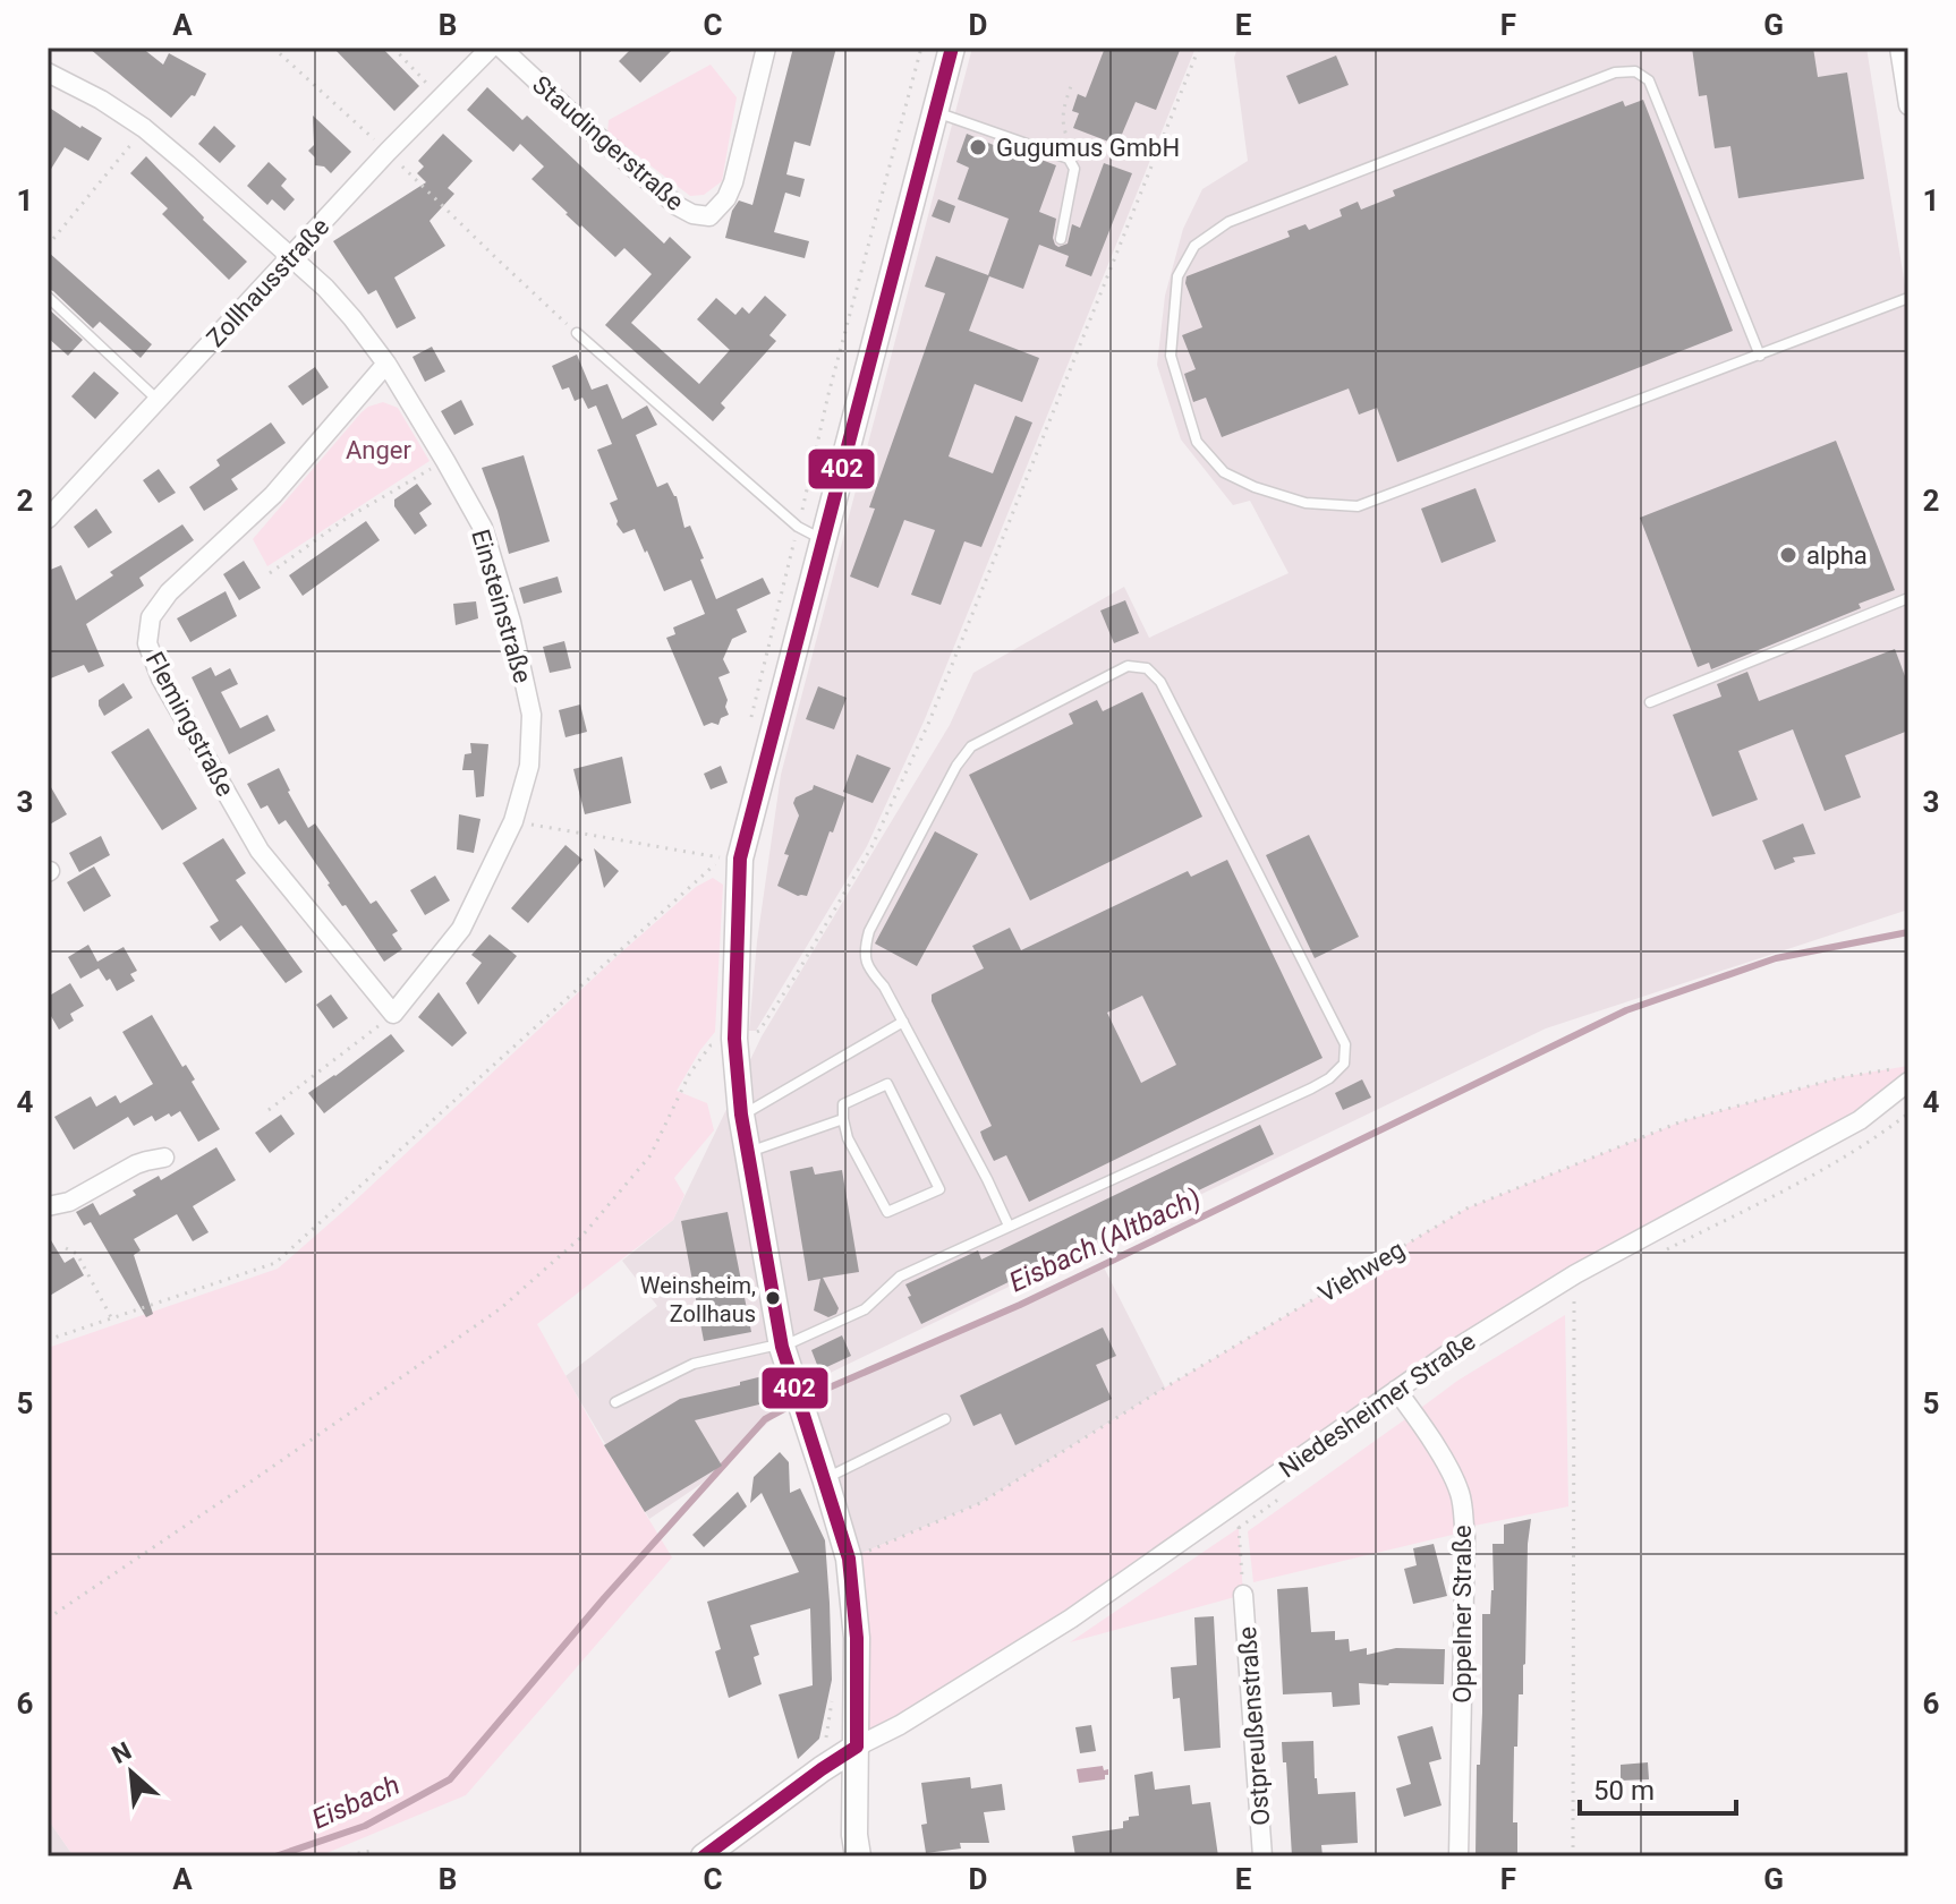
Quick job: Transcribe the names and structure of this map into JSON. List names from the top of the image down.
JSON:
{
  "streets": {
    "street": [
      "Staudingerstraße",
      "Zollhausstraße",
      "Einsteinstraße",
      "Flemingstraße",
      "Niedesheimer Straße",
      "Oppelner Straße",
      "Ostpreußenstraße"
    ],
    "path": ["Viehweg"]
  },
  "crossings": [
    ["Zollhausstraße", "Einsteinstraße"],
    ["Einsteinstraße", "Flemingstraße"],
    ["Niedesheimer Straße", "Oppelner Straße"]
  ],
  "water": ["Eisbach (Altbach)", "Eisbach"],
  "parks": ["Anger"],
  "places": ["Gugumus GmbH", "alpha", "Weinsheim, Zollhaus"],
  "lines": ["transit line 402"],
  "scale_bar": "50 m",
  "north": "top left",
  "grid": {
    "columns": [
      "A",
      "B",
      "C",
      "D",
      "E",
      "F",
      "G"
    ],
    "rows": [
      "1",
      "2",
      "3",
      "4",
      "5",
      "6"
    ]
  }
}
